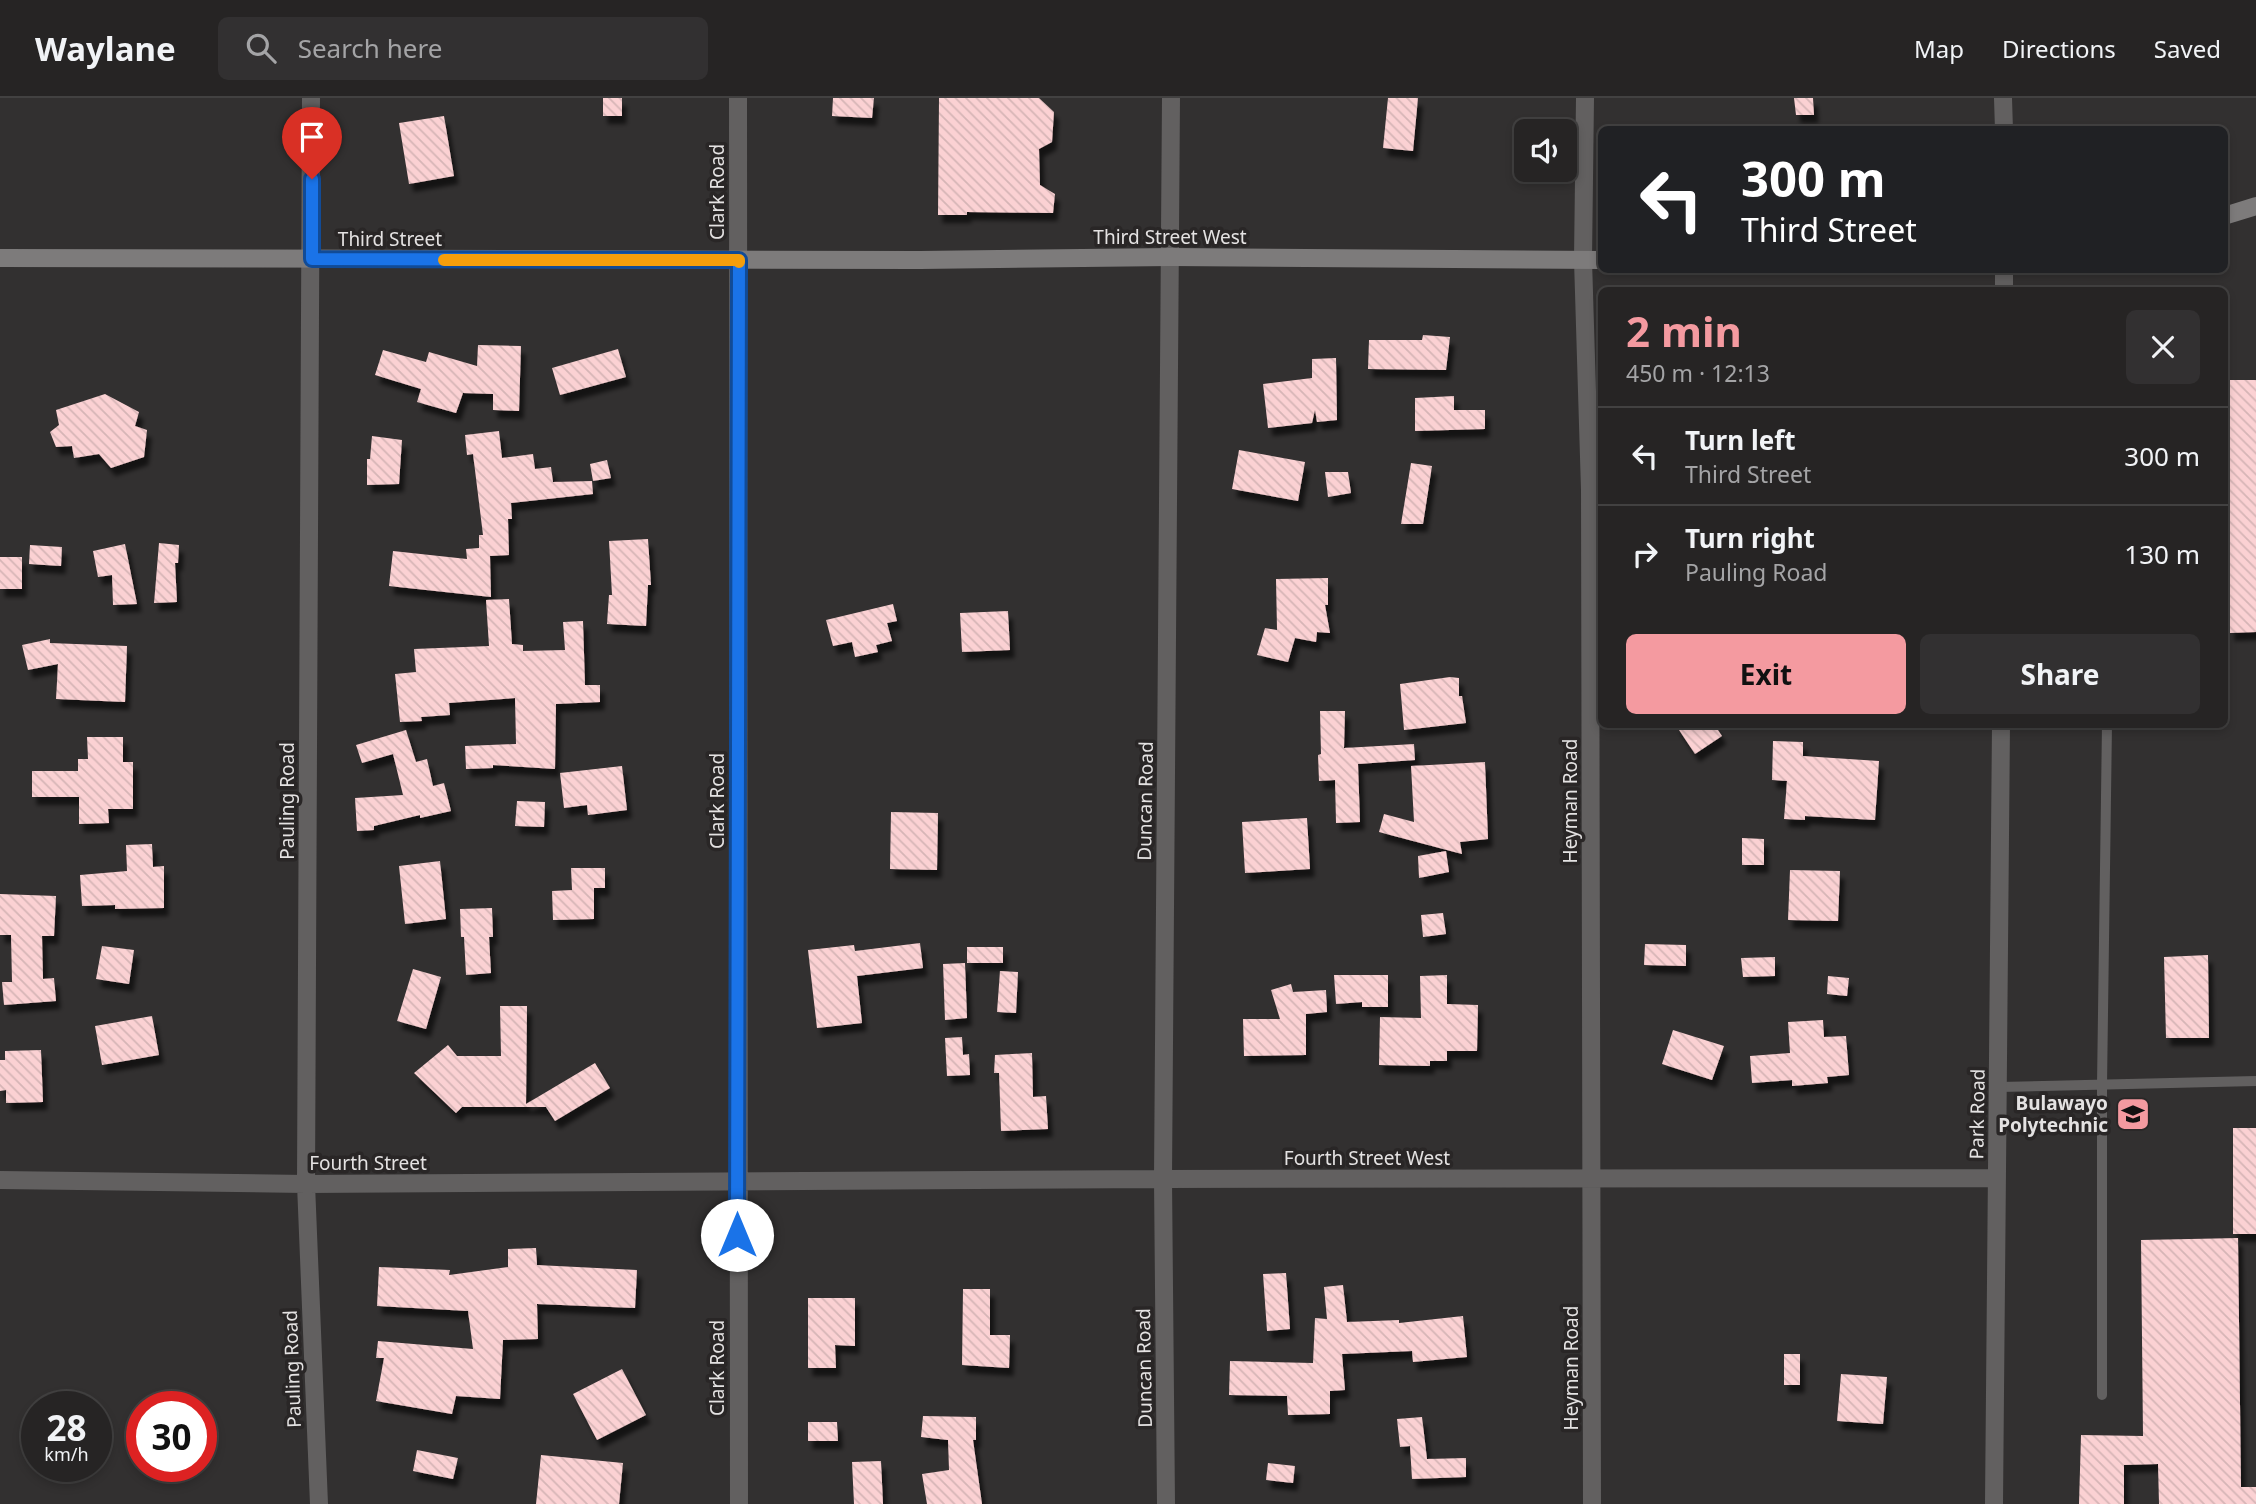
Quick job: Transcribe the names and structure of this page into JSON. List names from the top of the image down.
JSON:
{
  "streets": {
    "main road": ["Third Street West", "Third Street"],
    "street": [
      "Clark Road",
      "Pauling Road",
      "Duncan Road",
      "Heyman Road",
      "Park Road",
      "Fourth Street West",
      "Fourth Street"
    ]
  },
  "crossings": [
    ["Clark Road", "Third Street West"],
    ["Clark Road", "Third Street"],
    ["Clark Road", "Fourth Street West"],
    ["Clark Road", "Fourth Street"],
    ["Third Street West", "Third Street"],
    ["Third Street West", "Duncan Road"],
    ["Third Street West", "Heyman Road"],
    ["Third Street", "Pauling Road"],
    ["Pauling Road", "Fourth Street"],
    ["Duncan Road", "Fourth Street West"],
    ["Heyman Road", "Fourth Street West"],
    ["Park Road", "Fourth Street West"],
    ["Fourth Street West", "Fourth Street"]
  ],
  "places": {
    "school or university": ["Bulawayo Polytechnic"]
  },
  "page": {
    "header": "Waylane",
    "search": "Search here",
    "nav": ["Map", "Directions", "Saved"],
    "turn": ["300 m", "Third Street"],
    "heading": ["2 min", "450 m · 12:13"],
    "list": [
      {
        "name": "Turn left",
        "note": "Third Street",
        "value": "300 m"
      },
      {
        "name": "Turn right",
        "note": "Pauling Road",
        "value": "130 m"
      }
    ],
    "buttons": ["Exit", "Share"],
    "speed": "28 km/h",
    "limit": "30"
  }
}
